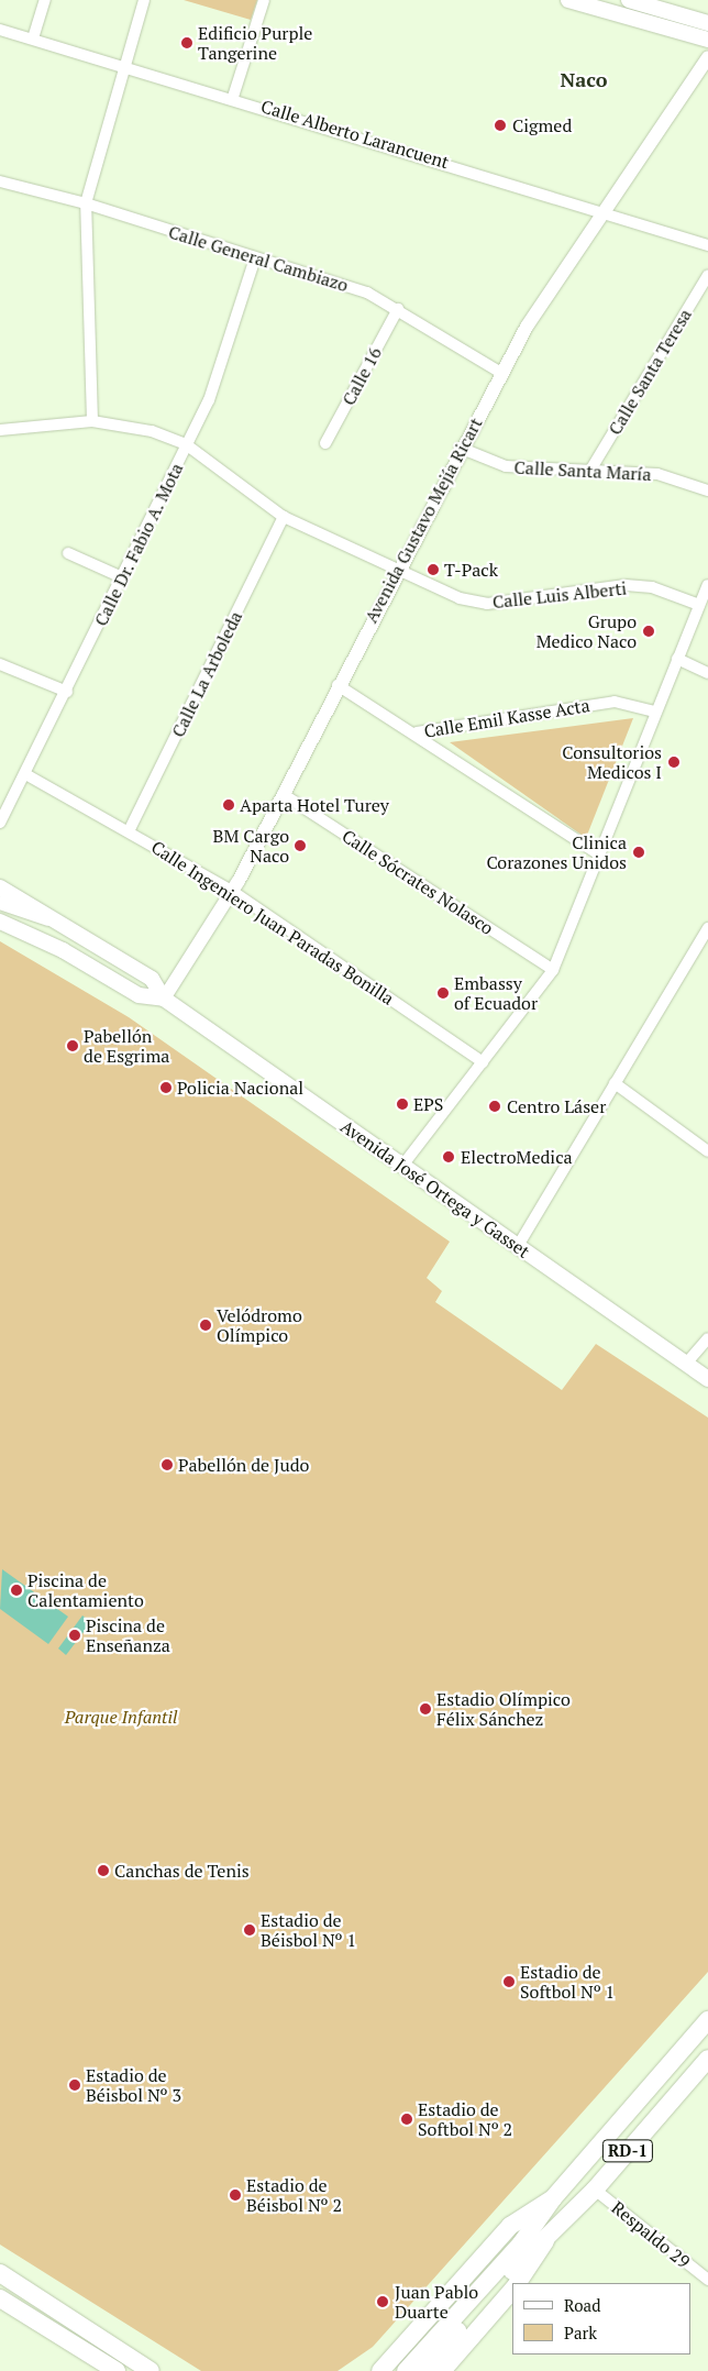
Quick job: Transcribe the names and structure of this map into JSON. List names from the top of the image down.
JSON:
{
  "streets": {
    "main road": ["Avenida José Ortega y Gasset", "RD-1"],
    "street": [
      "Calle Alberto Larancuent",
      "Calle General Cambiazo",
      "Calle Santa Teresa",
      "Calle 16",
      "Calle Santa María",
      "Avenida Gustavo Mejía Ricart",
      "Calle Dr. Fabio A. Mota",
      "Calle Luis Alberti",
      "Calle La Arboleda",
      "Calle Emil Kasse Acta",
      "Calle Sócrates Nolasco",
      "Calle Ingeniero Juan Paradas Bonilla",
      "Respaldo 29"
    ]
  },
  "crossings": [
    ["Calle Alberto Larancuent", "Avenida Gustavo Mejía Ricart"],
    ["Calle General Cambiazo", "Calle 16"],
    ["Calle General Cambiazo", "Avenida Gustavo Mejía Ricart"],
    ["Calle General Cambiazo", "Calle Dr. Fabio A. Mota"],
    ["Calle Santa Teresa", "Calle Santa María"],
    ["Calle Santa María", "Avenida Gustavo Mejía Ricart"],
    ["Avenida Gustavo Mejía Ricart", "Calle Luis Alberti"],
    ["Avenida Gustavo Mejía Ricart", "Calle Emil Kasse Acta"],
    ["Avenida Gustavo Mejía Ricart", "Calle Sócrates Nolasco"],
    ["Avenida Gustavo Mejía Ricart", "Calle Ingeniero Juan Paradas Bonilla"],
    ["Avenida Gustavo Mejía Ricart", "Avenida José Ortega y Gasset"],
    ["Calle Dr. Fabio A. Mota", "Calle Luis Alberti"],
    ["Calle Dr. Fabio A. Mota", "Calle Ingeniero Juan Paradas Bonilla"],
    ["Calle Luis Alberti", "Calle La Arboleda"],
    ["Calle La Arboleda", "Calle Ingeniero Juan Paradas Bonilla"],
    ["RD-1", "Respaldo 29"]
  ],
  "districts": ["Naco"],
  "parks": ["Parque Infantil"],
  "places": [
    "Edificio Purple Tangerine",
    "Cigmed",
    "T-Pack",
    "Grupo Medico Naco",
    "Consultorios Medicos I",
    "Aparta Hotel Turey",
    "BM Cargo Naco",
    "Clinica Corazones Unidos",
    "Embassy of Ecuador",
    "Pabellón de Esgrima",
    "Policia Nacional",
    "EPS",
    "Centro Láser",
    "ElectroMedica",
    "Velódromo Olímpico",
    "Pabellón de Judo",
    "Piscina de Calentamiento",
    "Piscina de Enseñanza",
    "Estadio Olímpico Félix Sánchez",
    "Canchas de Tenis",
    "Estadio de Béisbol Nº 1",
    "Estadio de Softbol Nº 1",
    "Estadio de Béisbol Nº 3",
    "Estadio de Softbol Nº 2",
    "Estadio de Béisbol Nº 2",
    "Juan Pablo Duarte"
  ],
  "legend": ["Road", "Park"]
}
